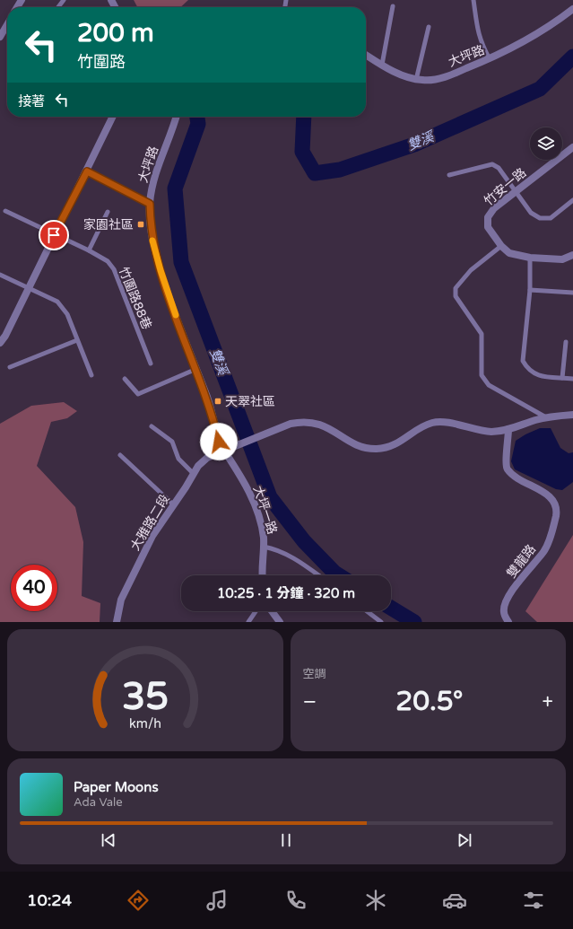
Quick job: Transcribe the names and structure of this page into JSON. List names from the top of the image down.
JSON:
{
  "streets": {
    "street": [
      "大坪路",
      "竹安一路",
      "大坪一路",
      "大雅路二段",
      "雙龍路"
    ],
    "lane": ["竹圍路88巷"]
  },
  "crossings": [
    ["大坪路", "大坪一路"],
    ["大坪路", "大雅路二段"],
    ["大坪一路", "大雅路二段"],
    ["大雅路二段", "雙龍路"]
  ],
  "water": ["雙溪"],
  "places": {
    "transit": ["家園社區", "天翠社區"]
  },
  "page": {
    "turn": ["200 m", "竹圍路"],
    "then": "接著",
    "limit": "40",
    "trip": "10:25 · 1 分鐘 · 320 m",
    "tile": "空調",
    "heat": ["−", "20.5°", "+"],
    "song": ["Paper Moons", "Ada Vale"],
    "tabs": "10:24",
    "gauge": ["35", "km/h"]
  }
}
